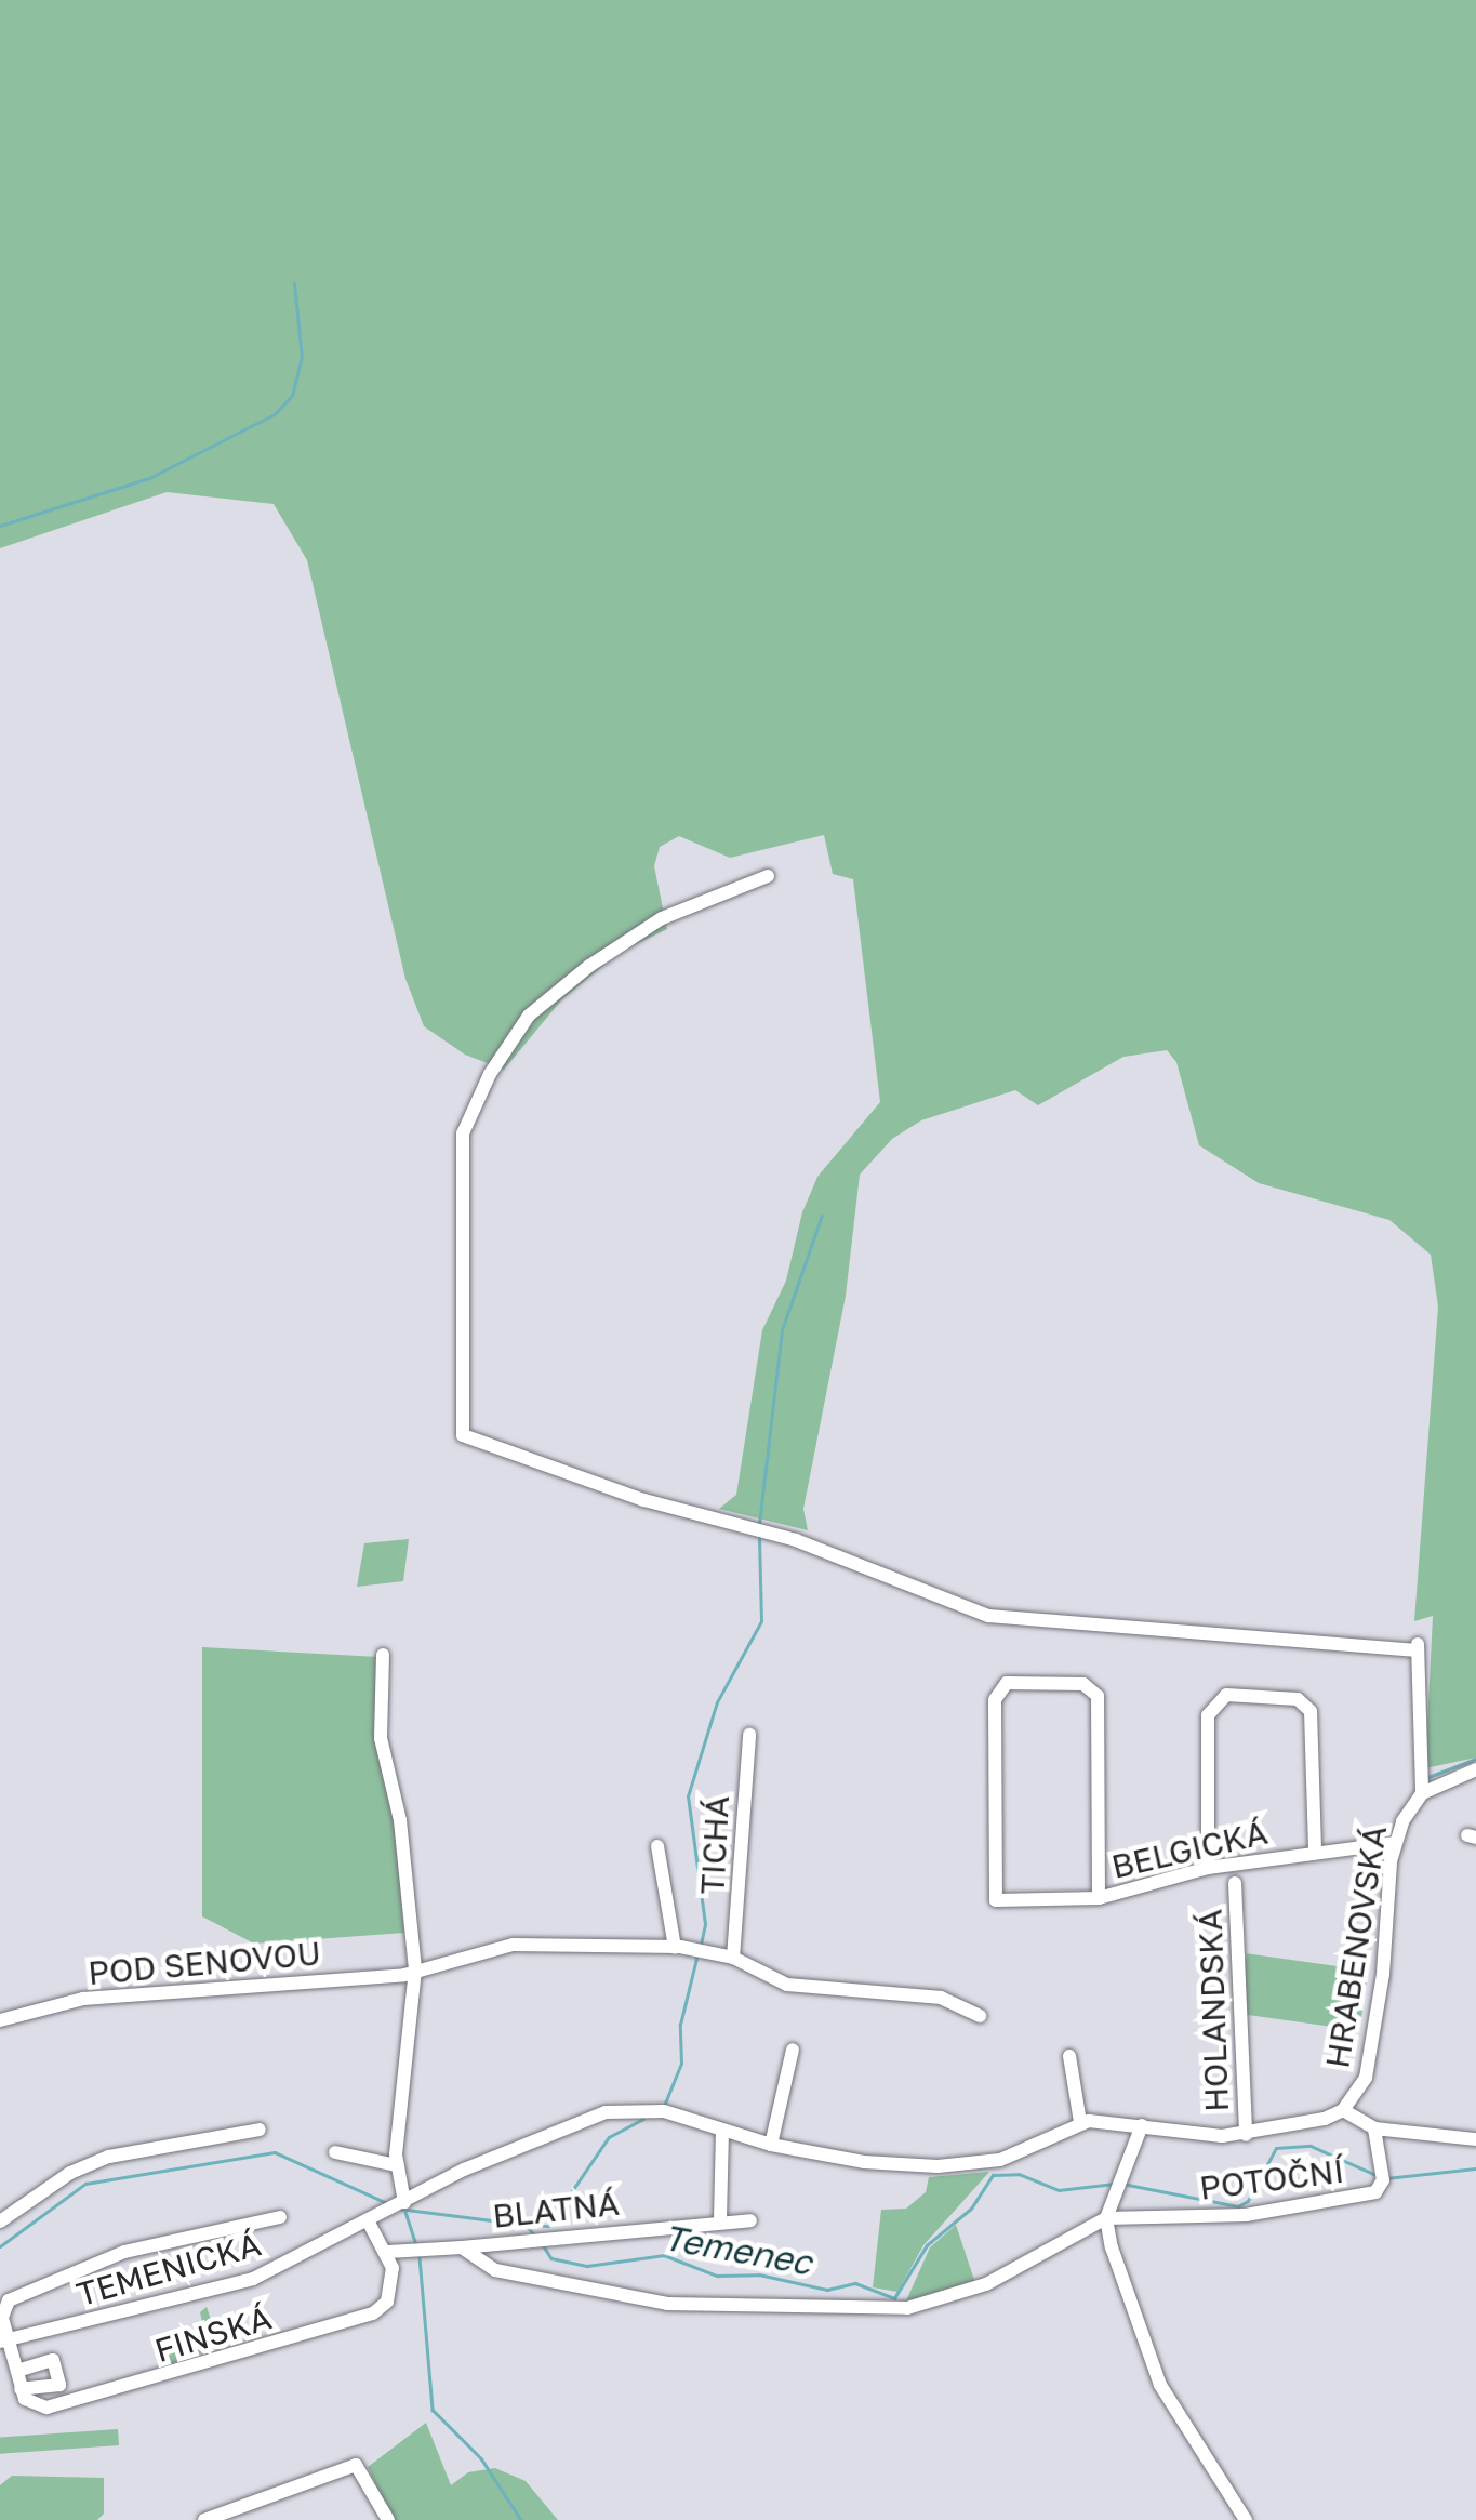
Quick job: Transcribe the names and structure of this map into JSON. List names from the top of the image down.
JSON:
{
  "streets": {
    "street": [
      "TICHÁ",
      "BELGICKÁ",
      "HRABENOVSKÁ",
      "POD SENOVOU",
      "HOLANDSKÁ",
      "POTOČNÍ",
      "BLATNÁ",
      "TEMENICKÁ",
      "FINSKÁ"
    ]
  },
  "crossings": [
    ["TICHÁ", "POD SENOVOU"],
    ["BELGICKÁ", "HRABENOVSKÁ"],
    ["HRABENOVSKÁ", "TEMENICKÁ"],
    ["HOLANDSKÁ", "TEMENICKÁ"],
    ["POTOČNÍ", "BLATNÁ"]
  ],
  "water": ["Temenec"]
}
